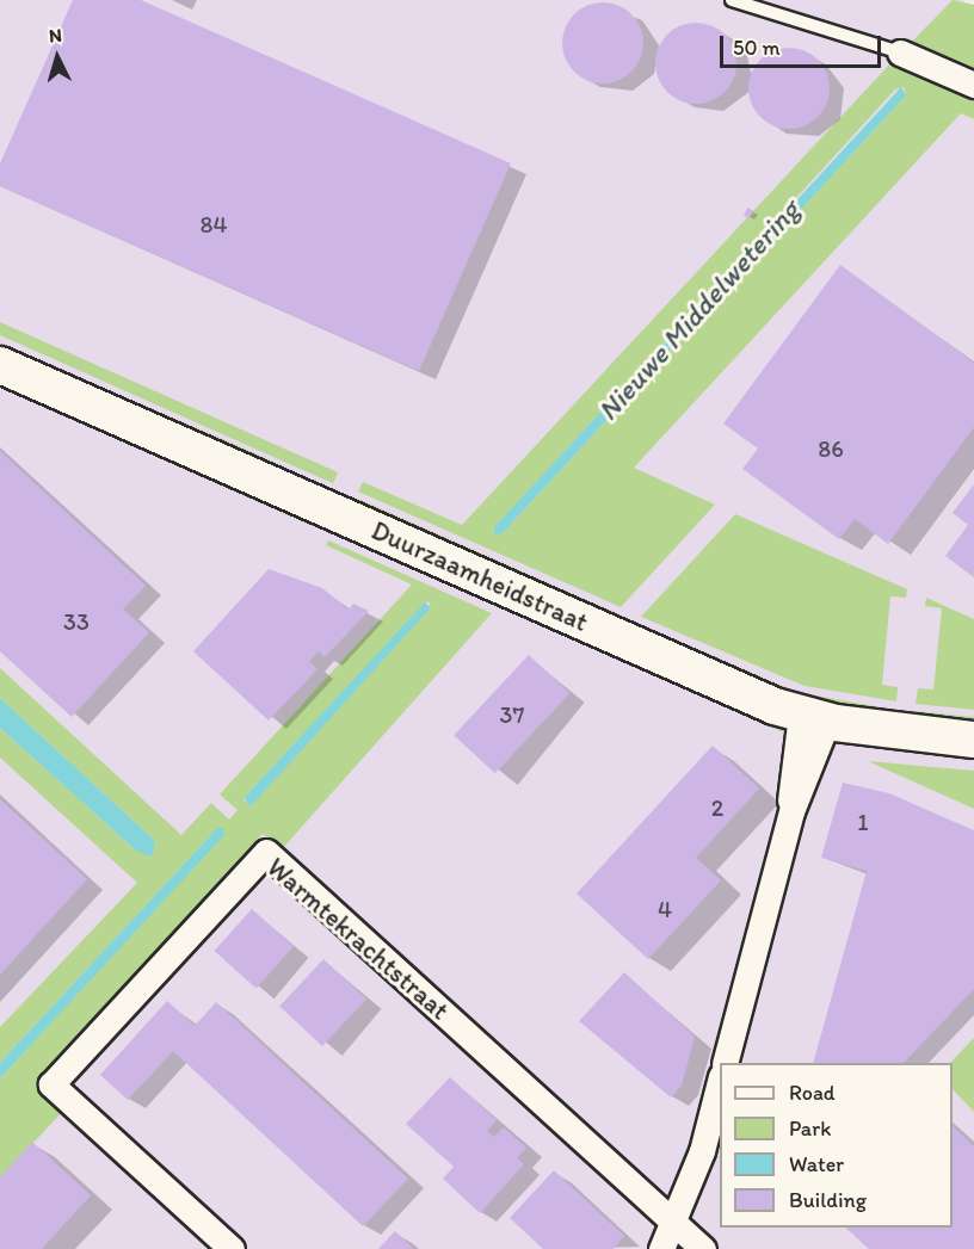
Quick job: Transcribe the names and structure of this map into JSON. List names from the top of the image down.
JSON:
{
  "streets": {
    "main road": ["Duurzaamheidstraat"],
    "street": ["Warmtekrachtstraat"]
  },
  "water": ["Nieuwe Middelwetering"],
  "house_numbers": [
    "84",
    "86",
    "33",
    "37",
    "2",
    "1",
    "4"
  ],
  "legend": [
    "Road",
    "Park",
    "Water",
    "Building"
  ],
  "scale_bar": "50 m",
  "north": "top"
}
